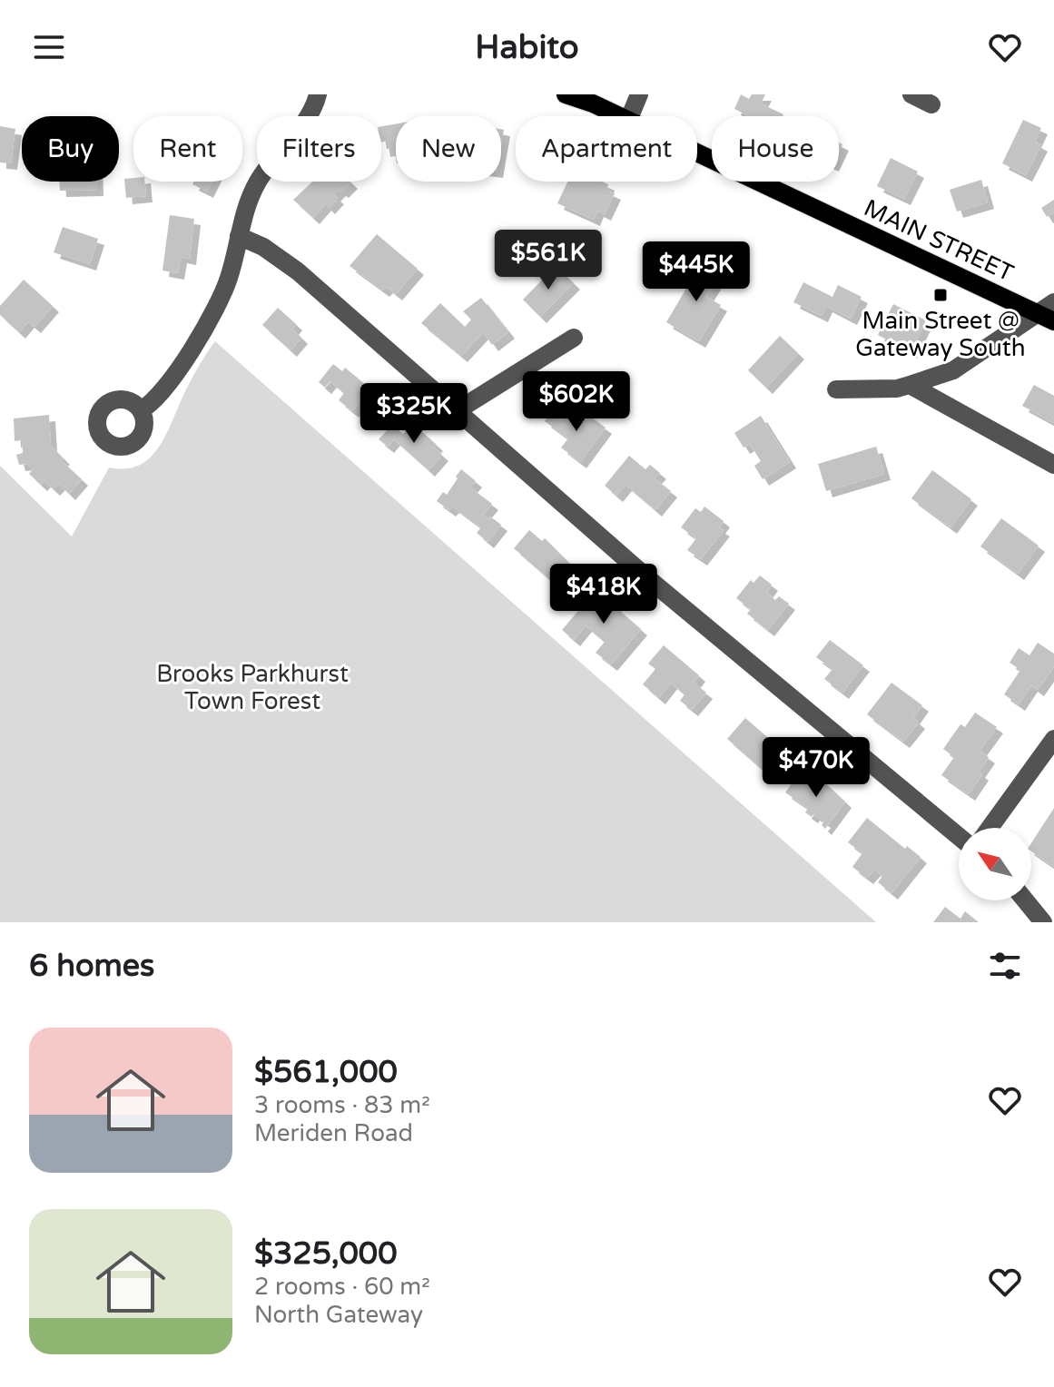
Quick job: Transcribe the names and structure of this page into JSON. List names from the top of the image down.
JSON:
{
  "streets": {
    "main road": ["MAIN STREET"]
  },
  "parks": ["Brooks Parkhurst Town Forest"],
  "places": {
    "transit": ["Main Street @ Gateway South"]
  },
  "north": "top left",
  "page": {
    "header": "Habito",
    "chip": [
      "Buy",
      "Rent",
      "Filters",
      "New",
      "Apartment",
      "House"
    ],
    "price": [
      "$561K",
      "$445K",
      "$602K",
      "$325K",
      "$418K",
      "$470K"
    ],
    "heading": "6 homes",
    "list": [
      {
        "name": "$561,000",
        "note": "3 rooms · 83 m² · Meriden Road"
      },
      {
        "name": "$325,000",
        "note": "2 rooms · 60 m² · North Gateway"
      }
    ]
  }
}
